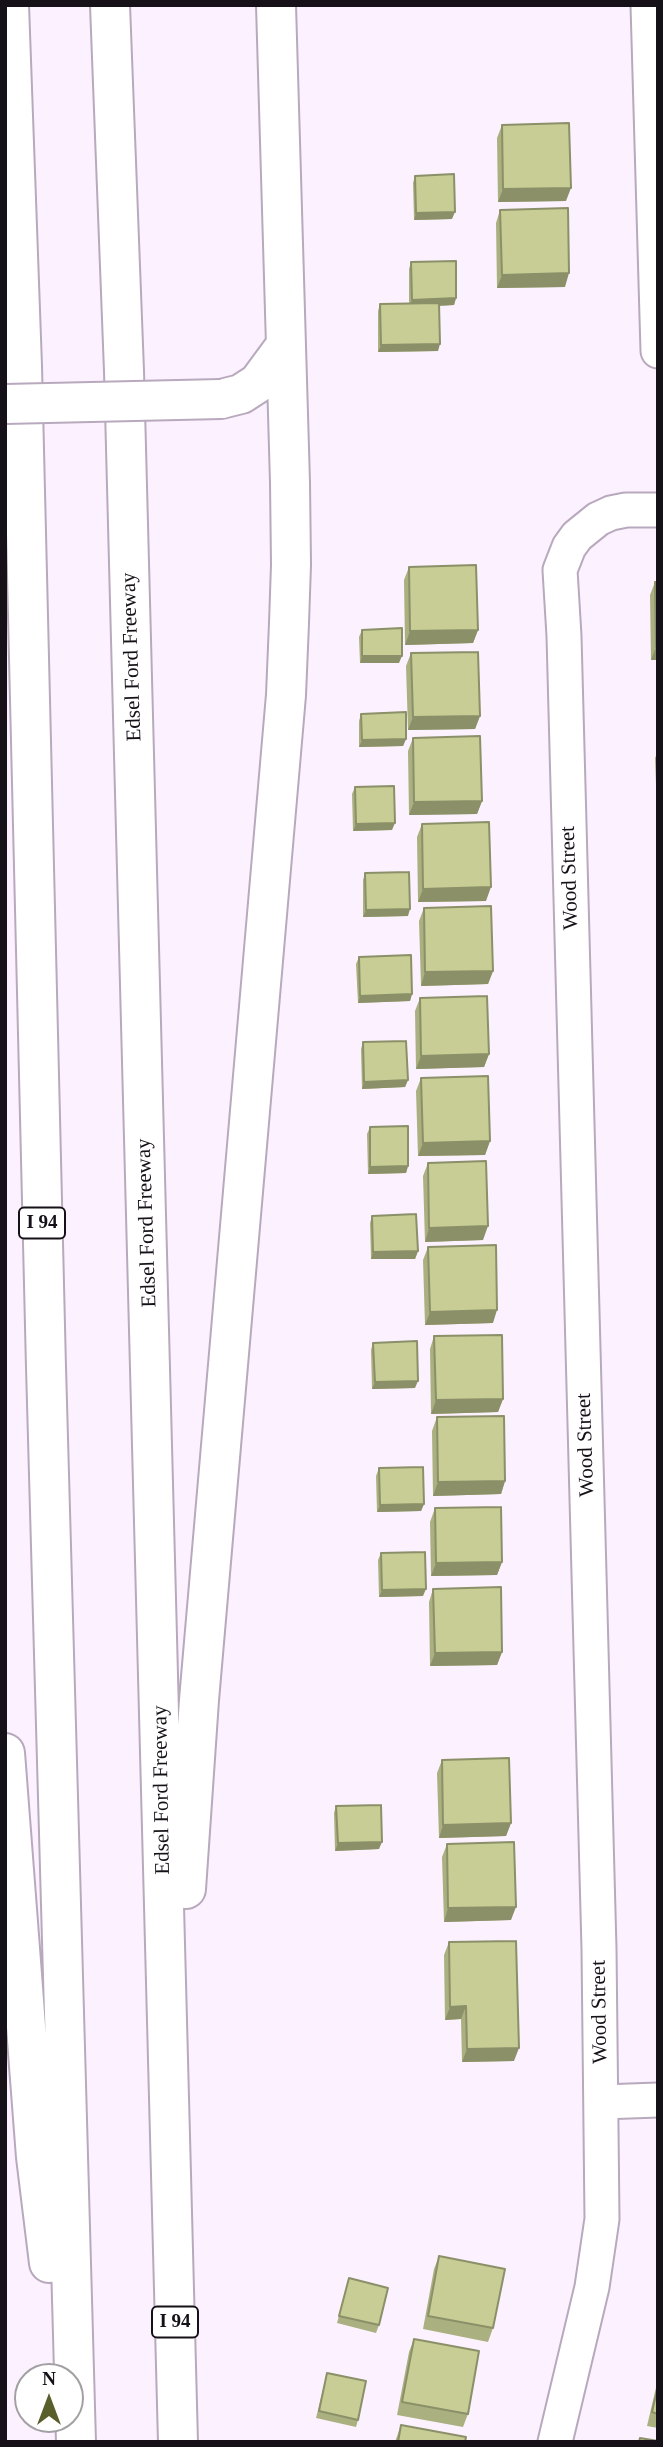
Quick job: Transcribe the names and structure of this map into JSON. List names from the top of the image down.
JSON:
{
  "streets": {
    "highway": ["Edsel Ford Freeway", "I 94"],
    "street": ["Wood Street"]
  },
  "north": "top"
}
